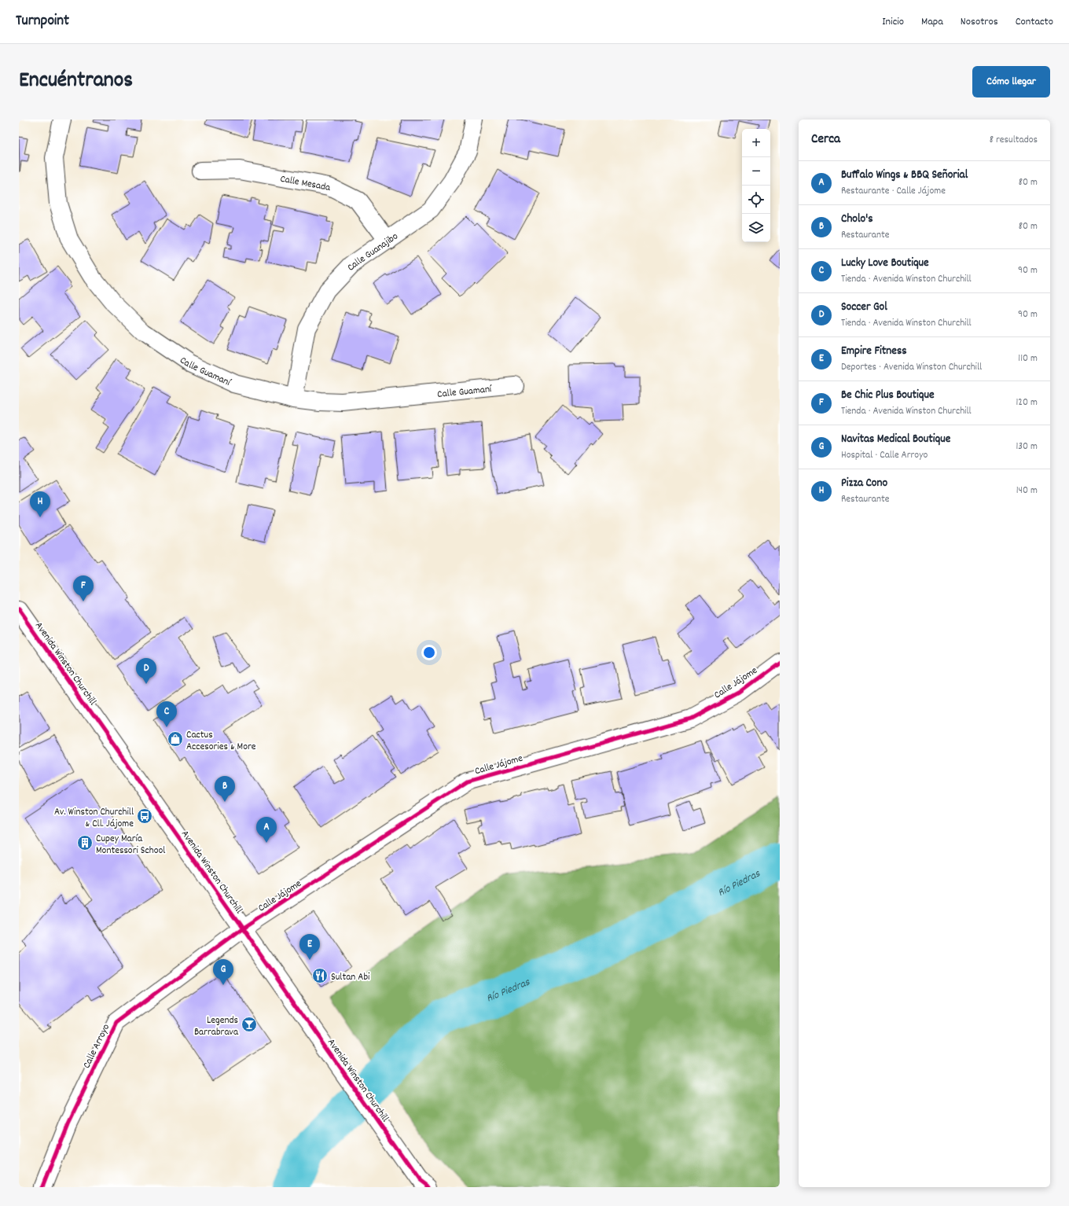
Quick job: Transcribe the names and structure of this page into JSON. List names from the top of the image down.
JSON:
{
  "streets": {
    "street": [
      "Calle Mesada",
      "Calle Guanajibo",
      "Calle Guamaní",
      "Avenida Winston Churchill",
      "Calle Jájome",
      "Calle Arroyo"
    ]
  },
  "crossings": [
    ["Calle Mesada", "Calle Guanajibo"],
    ["Calle Guanajibo", "Calle Guamaní"],
    ["Avenida Winston Churchill", "Calle Jájome"],
    ["Avenida Winston Churchill", "Calle Arroyo"],
    ["Calle Jájome", "Calle Arroyo"]
  ],
  "water": ["Río Piedras"],
  "places": {
    "shop": ["Cactus Accesories & More"],
    "bus stop": ["Av. Winston Churchill & Cll. Jájome"],
    "building": ["Cupey María Montessori School"],
    "restaurant": ["Sultan Abi"],
    "bar": ["Legends Barrabrava"]
  },
  "page": {
    "header": "Turnpoint",
    "nav": [
      "Inicio",
      "Mapa",
      "Nosotros",
      "Contacto"
    ],
    "title": "Encuéntranos",
    "buttons": "Cómo llegar",
    "heading": ["Cerca", "8 resultados"],
    "map_buttons": ["+", "−"],
    "list": [
      {
        "mark": "A",
        "name": "Buffalo Wings & BBQ Señorial",
        "note": "Restaurante · Calle Jájome",
        "value": "80 m"
      },
      {
        "mark": "B",
        "name": "Cholo's",
        "note": "Restaurante",
        "value": "80 m"
      },
      {
        "mark": "C",
        "name": "Lucky Love Boutique",
        "note": "Tienda · Avenida Winston Churchill",
        "value": "90 m"
      },
      {
        "mark": "D",
        "name": "Soccer Gol",
        "note": "Tienda · Avenida Winston Churchill",
        "value": "90 m"
      },
      {
        "mark": "E",
        "name": "Empire Fitness",
        "note": "Deportes · Avenida Winston Churchill",
        "value": "110 m"
      },
      {
        "mark": "F",
        "name": "Be Chic Plus Boutique",
        "note": "Tienda · Avenida Winston Churchill",
        "value": "120 m"
      },
      {
        "mark": "G",
        "name": "Navitas Medical Boutique",
        "note": "Hospital · Calle Arroyo",
        "value": "130 m"
      },
      {
        "mark": "H",
        "name": "Pizza Cono",
        "note": "Restaurante",
        "value": "140 m"
      }
    ],
    "pins": [
      "H",
      "F",
      "D",
      "C",
      "B",
      "A",
      "E",
      "G"
    ]
  }
}
